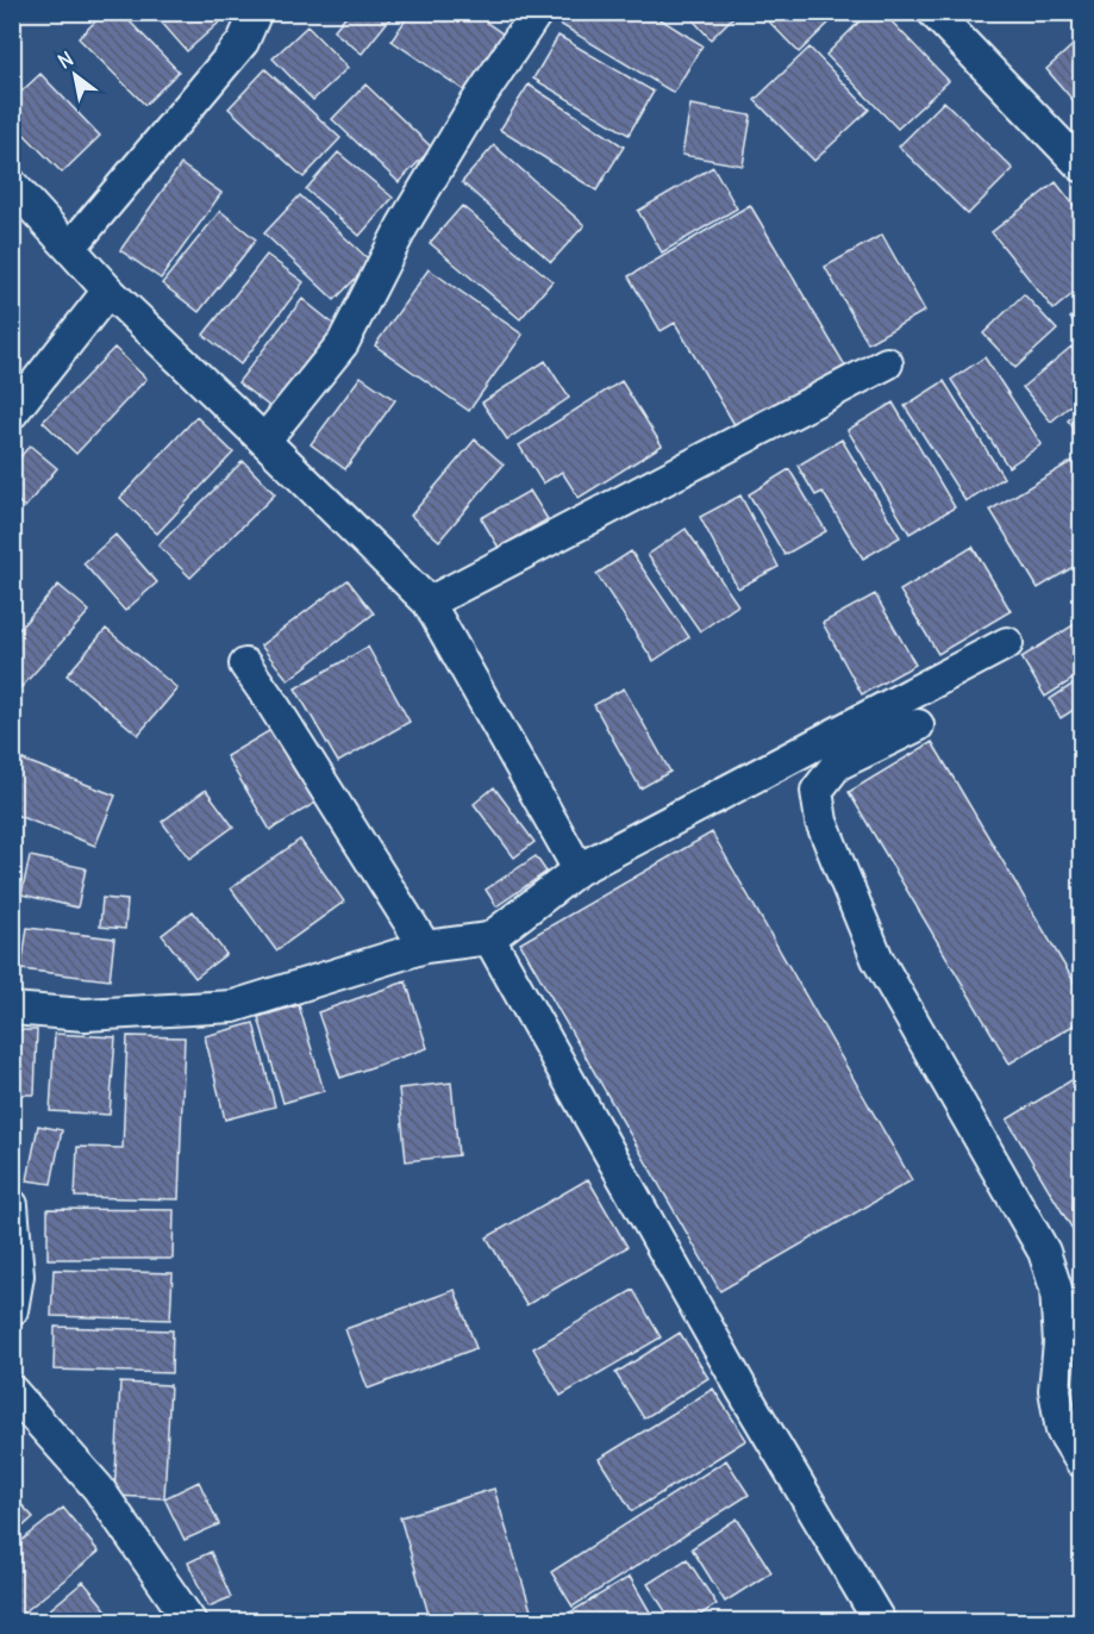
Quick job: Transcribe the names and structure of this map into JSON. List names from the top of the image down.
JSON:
{
  "north": "top left"
}
